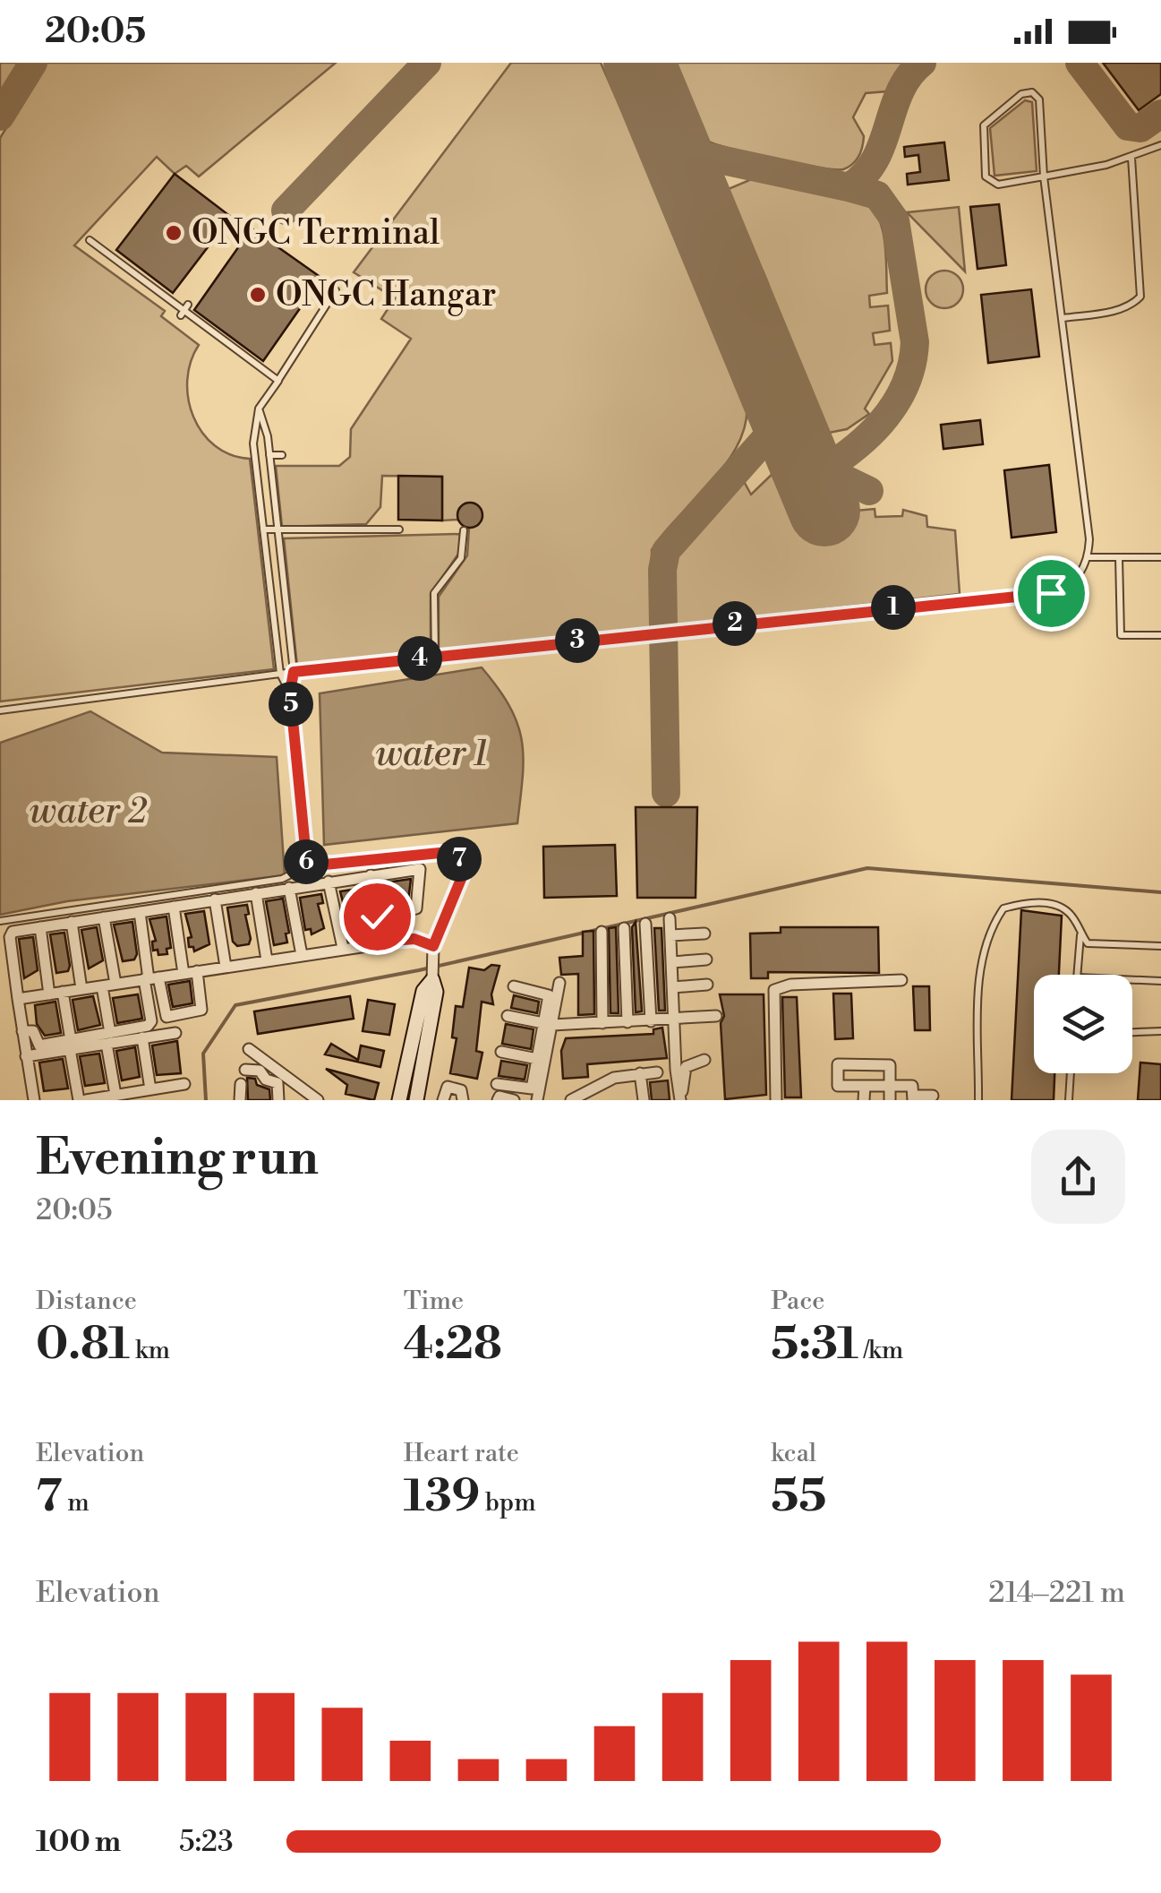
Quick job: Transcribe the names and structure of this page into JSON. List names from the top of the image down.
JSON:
{
  "water": ["water 1", "water 2"],
  "places": ["ONGC Terminal", "ONGC Hangar"],
  "page": {
    "status": "20:05",
    "pins": [
      "1",
      "2",
      "3",
      "4",
      "5",
      "7",
      "6"
    ],
    "heading": ["Evening run", "20:05"],
    "stats": [
      ["Distance", "0.81 km"],
      ["Time", "4:28"],
      ["Pace", "5:31 /km"],
      ["Elevation", "7 m"],
      ["Heart rate", "139 bpm"],
      ["kcal", "55"]
    ],
    "chart": ["Elevation", "214–221 m"],
    "list": [
      {
        "name": "100 m",
        "note": "5:23"
      }
    ]
  }
}
